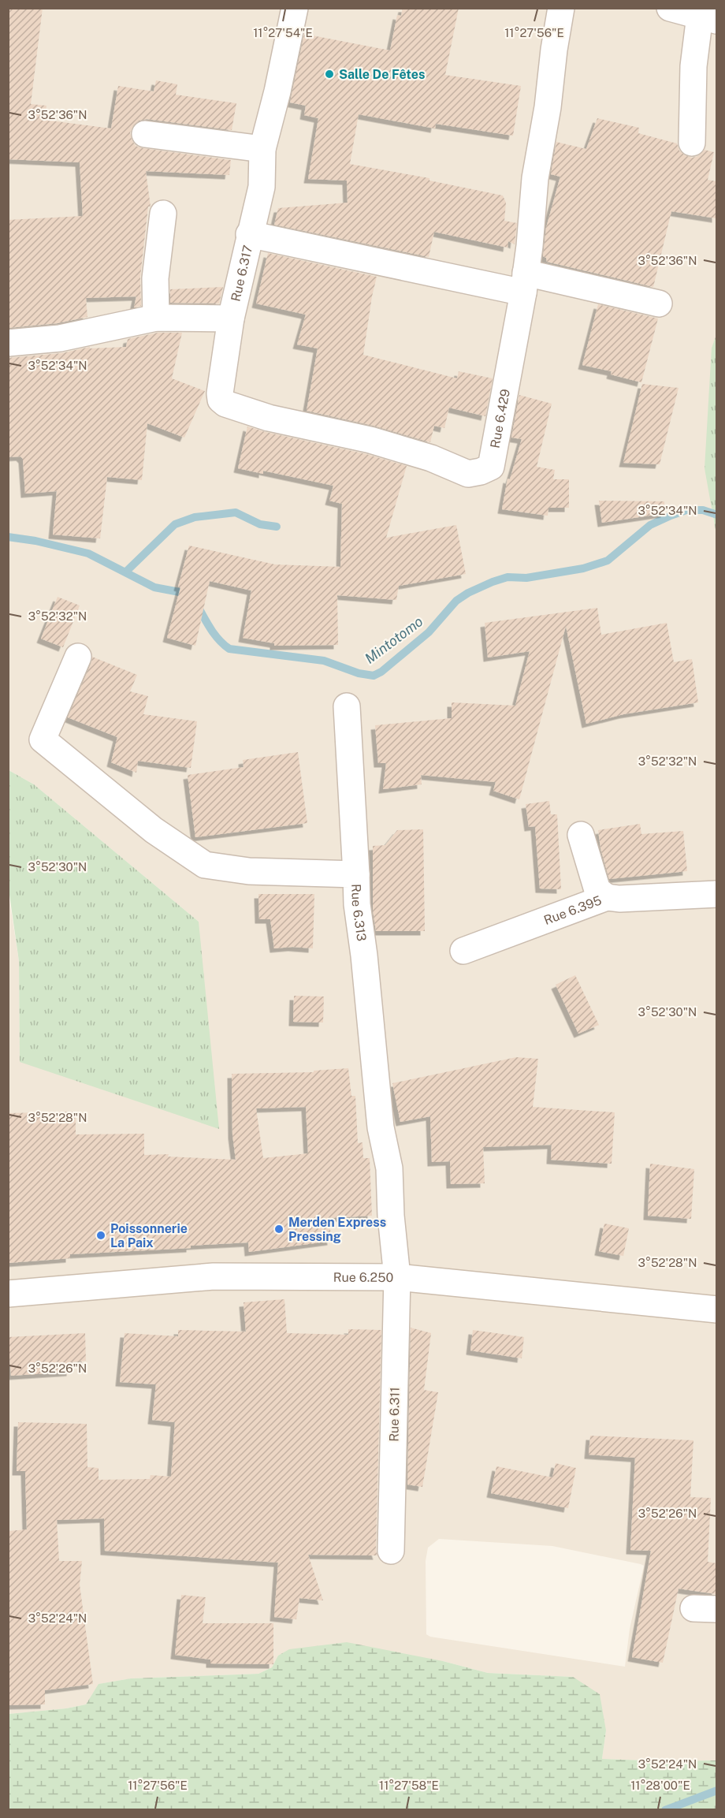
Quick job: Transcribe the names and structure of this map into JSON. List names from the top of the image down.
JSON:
{
  "streets": {
    "street": [
      "Rue 6.317",
      "Rue 6.429",
      "Rue 6.395",
      "Rue 6.313",
      "Rue 6.250",
      "Rue 6.311"
    ]
  },
  "crossings": [
    ["Rue 6.317", "Rue 6.429"],
    ["Rue 6.313", "Rue 6.250"],
    ["Rue 6.313", "Rue 6.311"],
    ["Rue 6.250", "Rue 6.311"]
  ],
  "water": ["Mintotomo"],
  "places": ["Salle De Fêtes", "Merden Express Pressing", "Poissonnerie La Paix"],
  "coordinates": [
    "11°27'54\"E",
    "11°27'56\"E",
    "3°52'36\"N",
    "3°52'34\"N",
    "3°52'32\"N",
    "3°52'30\"N",
    "3°52'28\"N",
    "3°52'26\"N",
    "3°52'24\"N",
    "11°27'58\"E",
    "11°28'00\"E"
  ]
}
